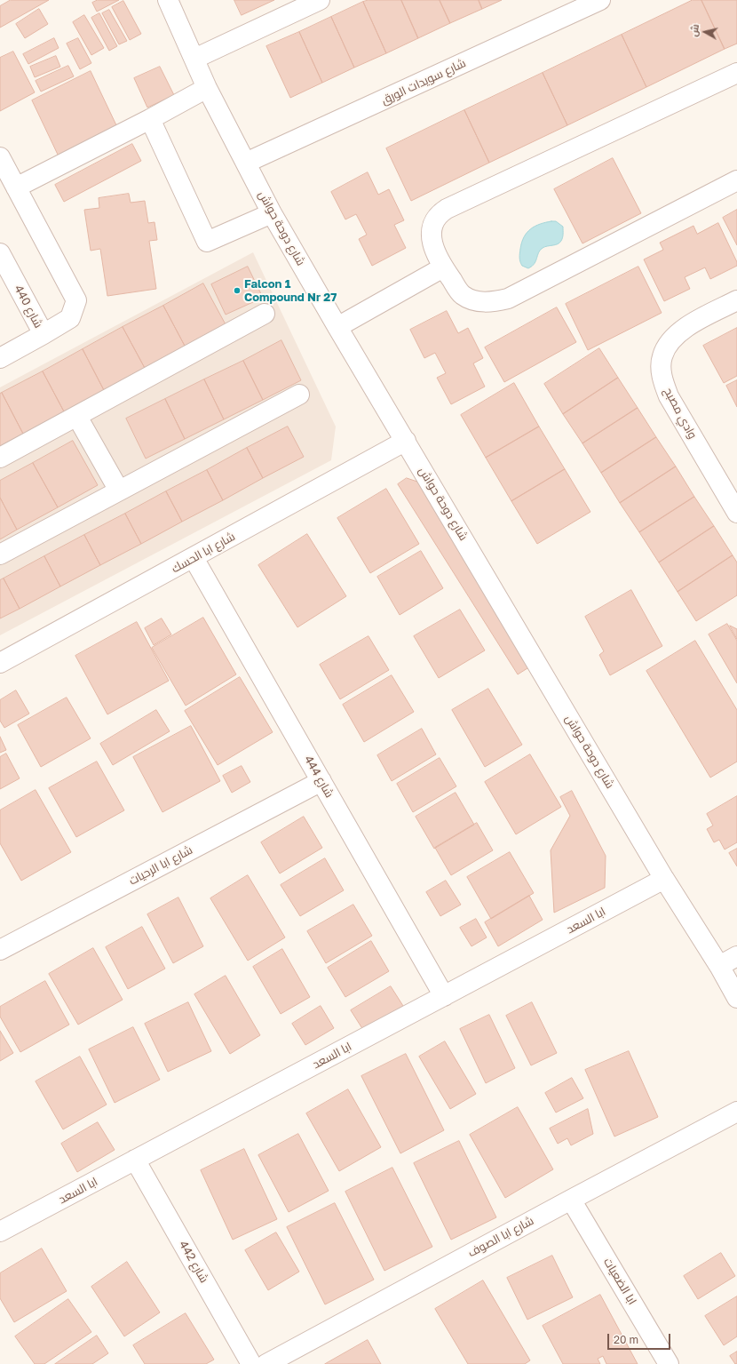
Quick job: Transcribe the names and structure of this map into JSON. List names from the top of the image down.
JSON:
{
  "streets": {
    "street": [
      "شارع سويدات الورق",
      "شارع دوحة حواش",
      "شارع 440",
      "وادي مصبح",
      "شارع ابا الحسك",
      "شارع 444",
      "شارع ابا الرحيات",
      "ابا السعد",
      "شارع ابا الصوف",
      "شارع 442",
      "ابا الضعيات"
    ]
  },
  "crossings": [
    ["شارع سويدات الورق", "شارع دوحة حواش"],
    ["شارع دوحة حواش", "شارع ابا الحسك"],
    ["شارع دوحة حواش", "ابا السعد"],
    ["شارع ابا الحسك", "شارع 444"],
    ["شارع 444", "شارع ابا الرحيات"],
    ["شارع 444", "ابا السعد"],
    ["ابا السعد", "شارع 442"],
    ["شارع ابا الصوف", "ابا الضعيات"]
  ],
  "places": ["Falcon 1 Compound Nr 27"],
  "scale_bar": "20 m",
  "north": "left"
}
